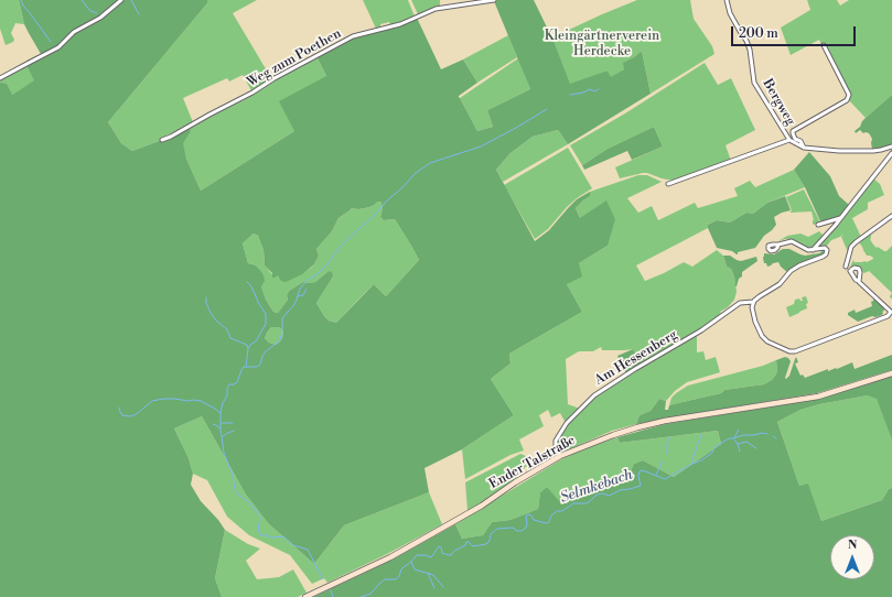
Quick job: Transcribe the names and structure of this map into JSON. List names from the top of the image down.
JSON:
{
  "streets": {
    "main road": ["Ender Talstraße"],
    "street": ["Weg zum Poethen", "Bergweg", "Am Hessenberg"]
  },
  "crossings": [
    ["Am Hessenberg", "Ender Talstraße"]
  ],
  "water": ["Selmkebach"],
  "parks": ["Kleingärtnerverein Herdecke"],
  "scale_bar": "200 m",
  "north": "top"
}
